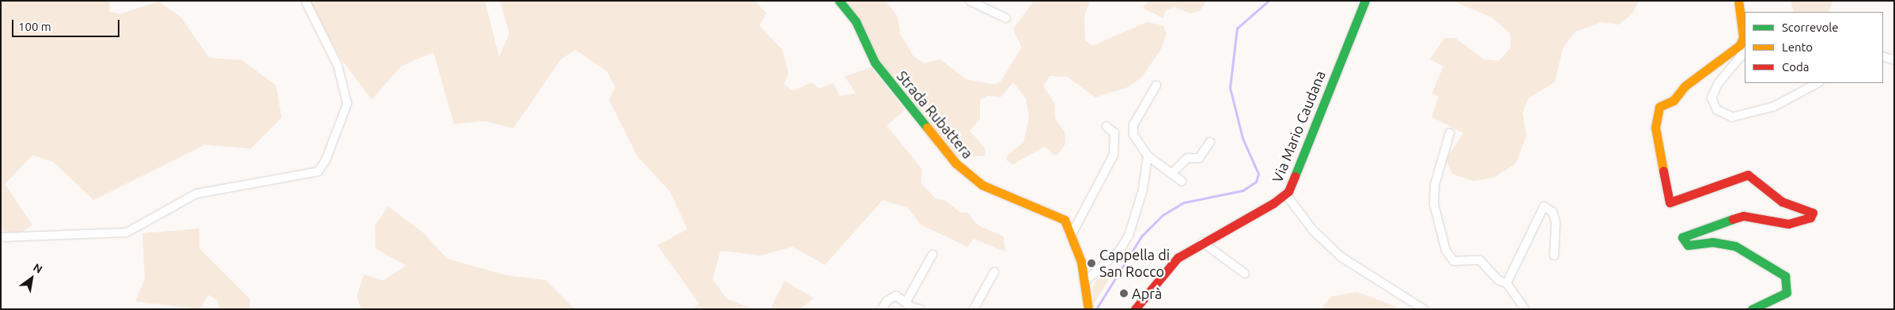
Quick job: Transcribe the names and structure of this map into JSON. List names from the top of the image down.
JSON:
{
  "streets": {
    "street": ["Strada Rubattera", "Via Mario Caudana"]
  },
  "places": ["Cappella di San Rocco", "Aprà"],
  "legend": ["Scorrevole", "Lento", "Coda"],
  "scale_bar": "100 m",
  "north": "top right"
}
